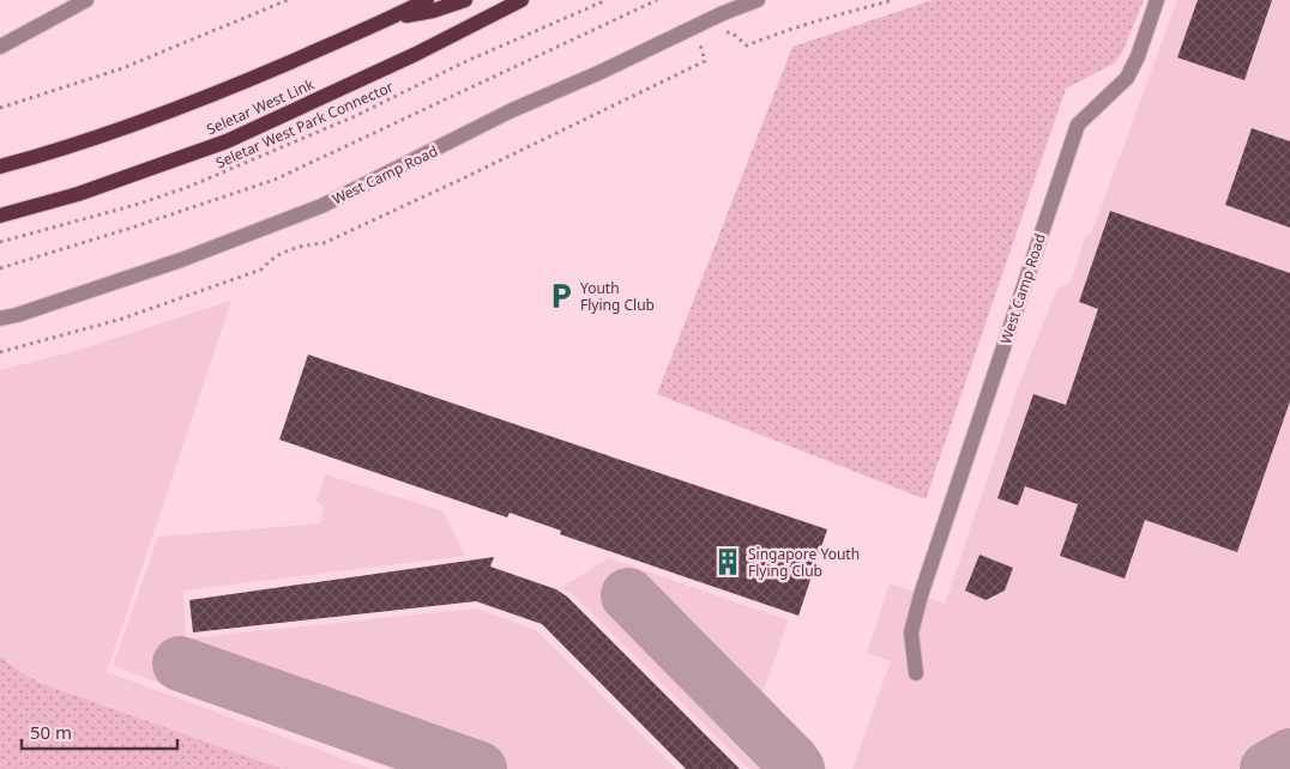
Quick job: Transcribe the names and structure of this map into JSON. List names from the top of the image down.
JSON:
{
  "streets": {
    "main road": ["Seletar West Link"],
    "street": ["West Camp Road"],
    "path": ["Seletar West Park Connector"]
  },
  "places": {
    "parking": ["Youth Flying Club"],
    "building": ["Singapore Youth Flying Club"]
  },
  "scale_bar": "50 m"
}
